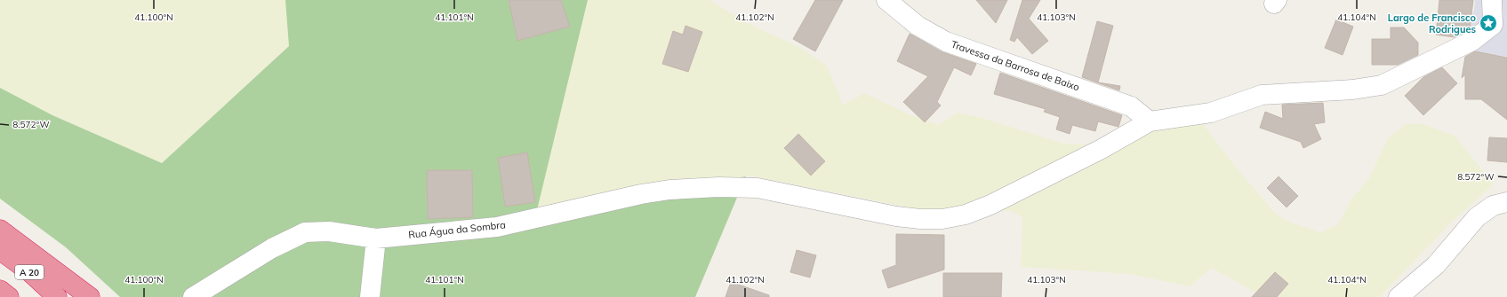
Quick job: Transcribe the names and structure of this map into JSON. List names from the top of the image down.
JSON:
{
  "streets": {
    "highway": ["A 20"],
    "street": ["Travessa da Barrosa de Baixo", "Rua Água da Sombra"]
  },
  "crossings": [
    ["Travessa da Barrosa de Baixo", "Rua Água da Sombra"]
  ],
  "places": {
    "place": ["Largo de Francisco Rodrigues"]
  },
  "coordinates": [
    "41.100°N",
    "41.101°N",
    "41.102°N",
    "41.103°N",
    "41.104°N",
    "8.572°W"
  ]
}
